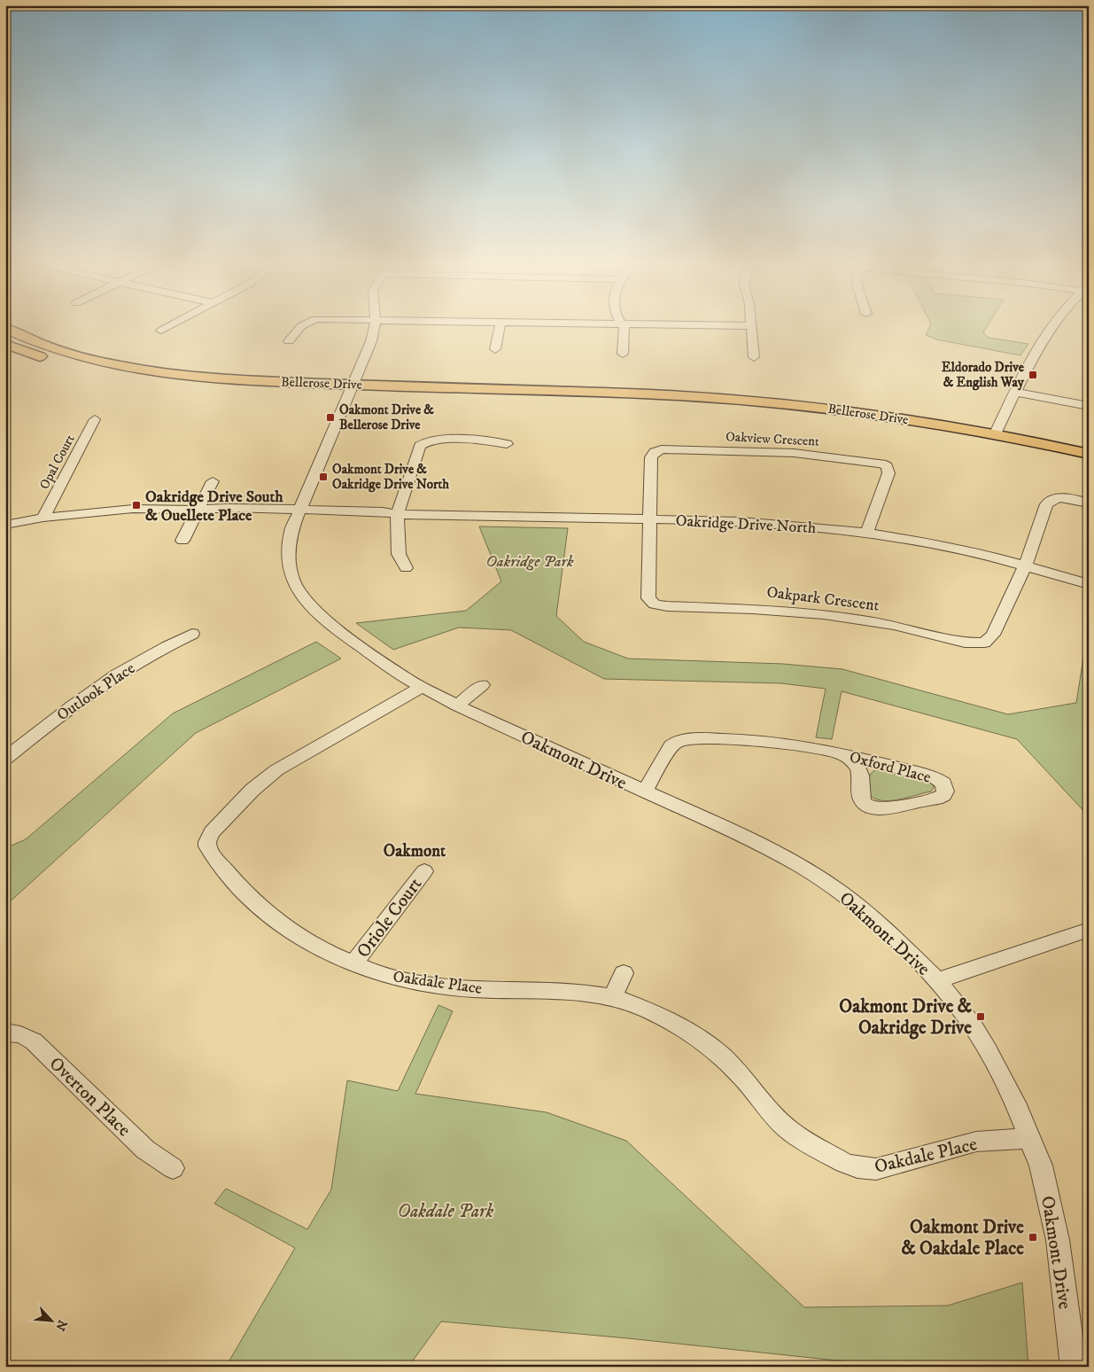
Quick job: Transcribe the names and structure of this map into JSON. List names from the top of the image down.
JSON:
{
  "streets": {
    "main road": ["Bellerose Drive"],
    "street": [
      "Oakview Crescent",
      "Opal Court",
      "Oakridge Drive North",
      "Oakpark Crescent",
      "Outlook Place",
      "Oakmont Drive",
      "Oxford Place",
      "Oriole Court",
      "Oakdale Place",
      "Overton Place"
    ]
  },
  "crossings": [
    ["Bellerose Drive", "Oakmont Drive"],
    ["Oakview Crescent", "Oakridge Drive North"],
    ["Oakview Crescent", "Oakpark Crescent"],
    ["Opal Court", "Oakridge Drive North"],
    ["Oakridge Drive North", "Oakpark Crescent"],
    ["Oakridge Drive North", "Oakmont Drive"],
    ["Oakmont Drive", "Oxford Place"],
    ["Oakmont Drive", "Oakdale Place"],
    ["Oriole Court", "Oakdale Place"]
  ],
  "districts": ["Oakmont"],
  "parks": ["Oakridge Park", "Oakdale Park"],
  "places": {
    "transit": [
      "Eldorado Drive & English Way",
      "Oakmont Drive & Bellerose Drive",
      "Oakmont Drive & Oakridge Drive North",
      "Oakridge Drive South & Ouellete Place",
      "Oakmont Drive & Oakridge Drive",
      "Oakmont Drive & Oakdale Place"
    ]
  },
  "north": "bottom right"
}
